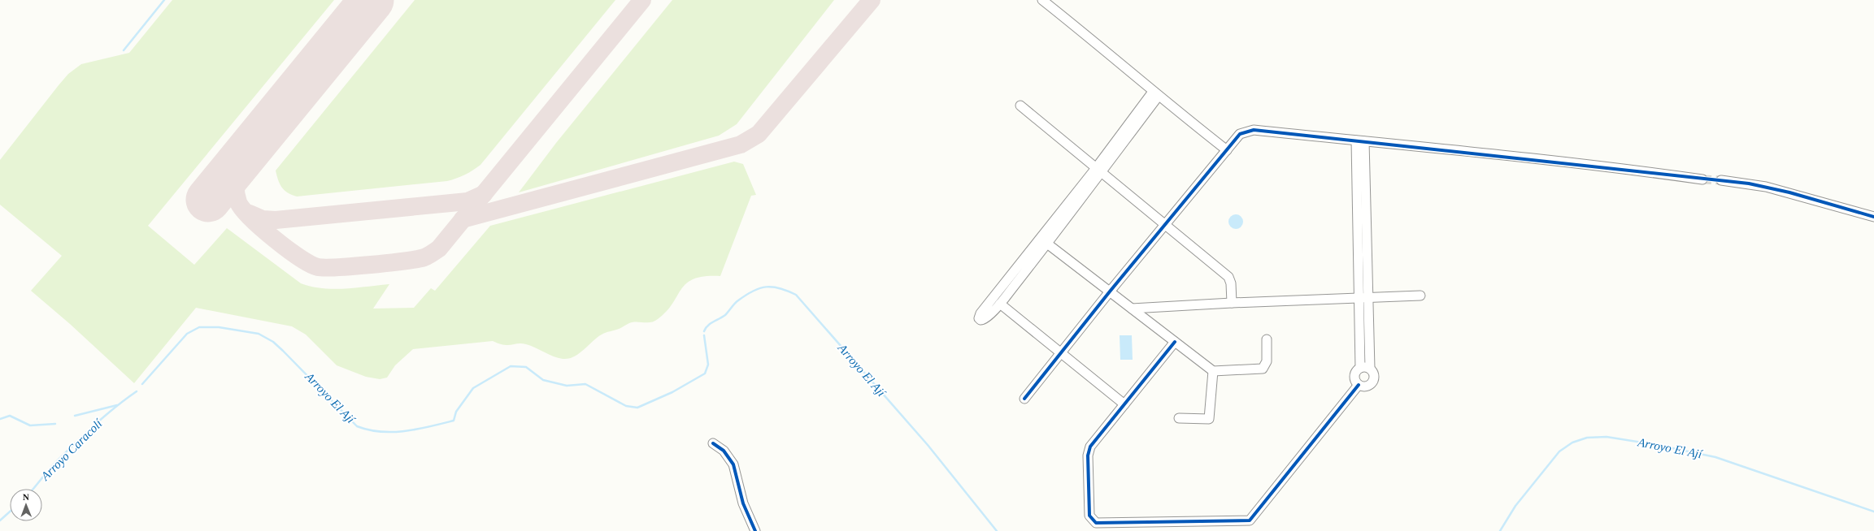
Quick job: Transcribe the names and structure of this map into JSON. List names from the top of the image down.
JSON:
{
  "water": ["Arroyo El Ají", "Arroyo Caracolí"],
  "north": "top"
}
